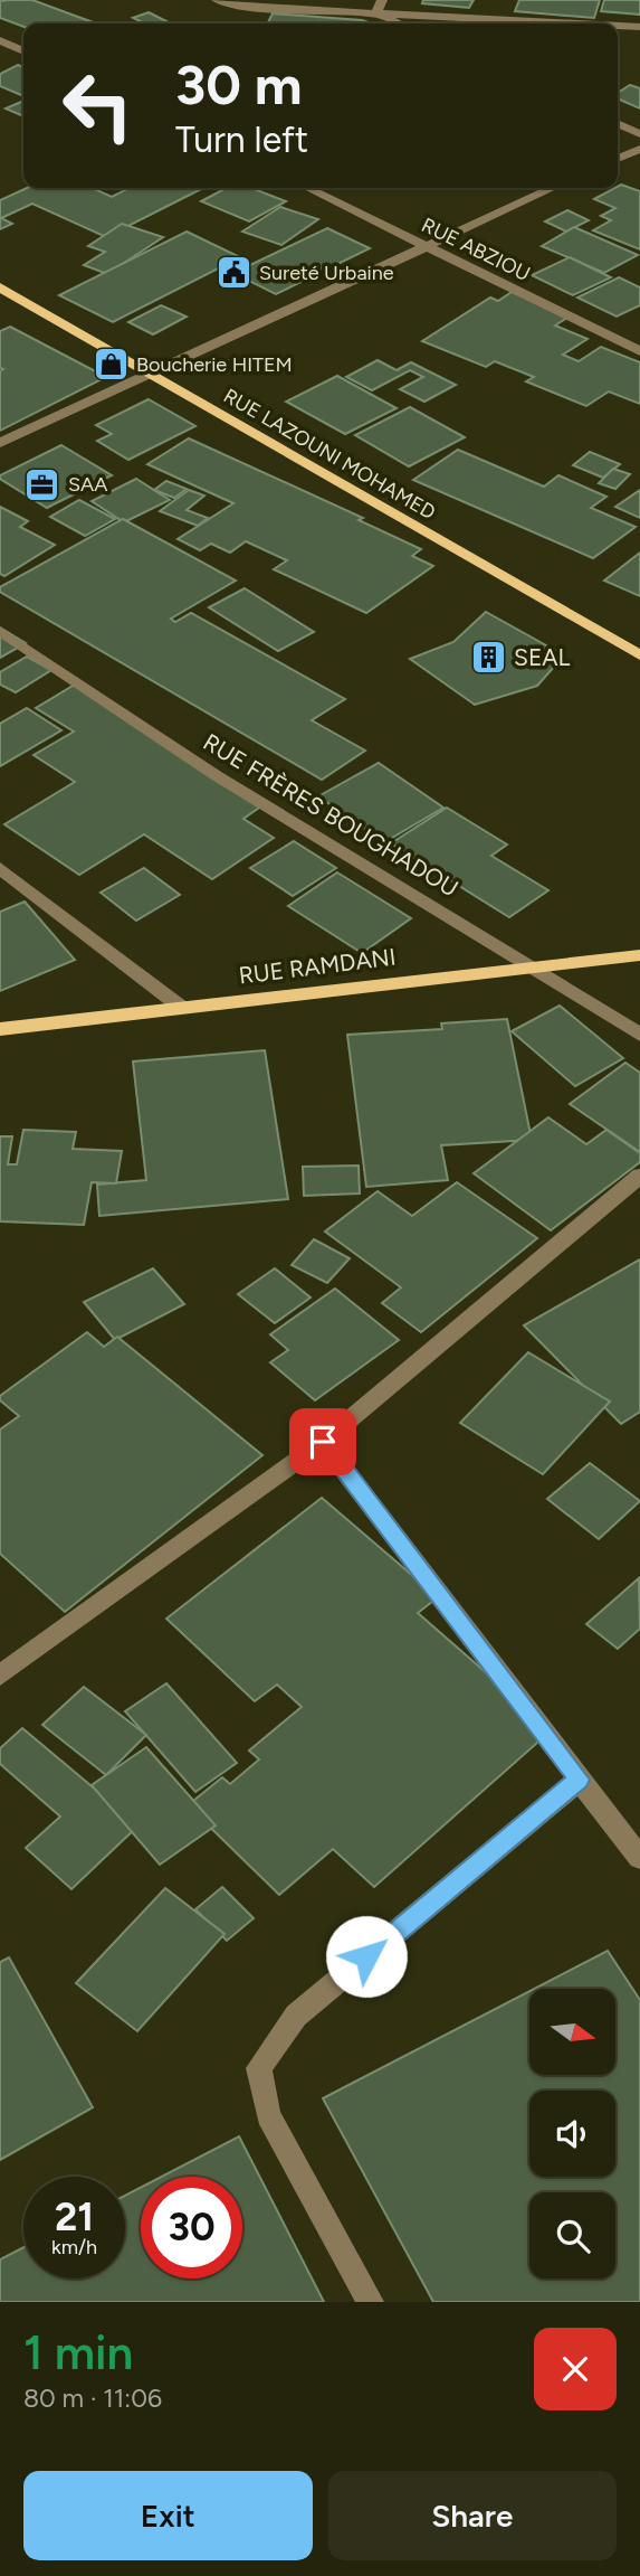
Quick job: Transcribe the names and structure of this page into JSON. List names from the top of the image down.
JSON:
{
  "streets": {
    "main road": ["RUE LAZOUNI MOHAMED", "RUE RAMDANI"],
    "street": ["RUE ABZIOU", "RUE FRÈRES BOUGHADOU"]
  },
  "crossings": [
    ["RUE FRÈRES BOUGHADOU", "RUE RAMDANI"]
  ],
  "places": {
    "public building": ["Sureté Urbaine"],
    "shop": ["Boucherie HITEM"],
    "office": ["SAA"],
    "building": ["SEAL"]
  },
  "north": "right",
  "page": {
    "turn": ["30 m", "Turn left"],
    "speed": "21 km/h",
    "limit": "30",
    "heading": ["1 min", "80 m · 11:06"],
    "buttons": ["Exit", "Share"]
  }
}
